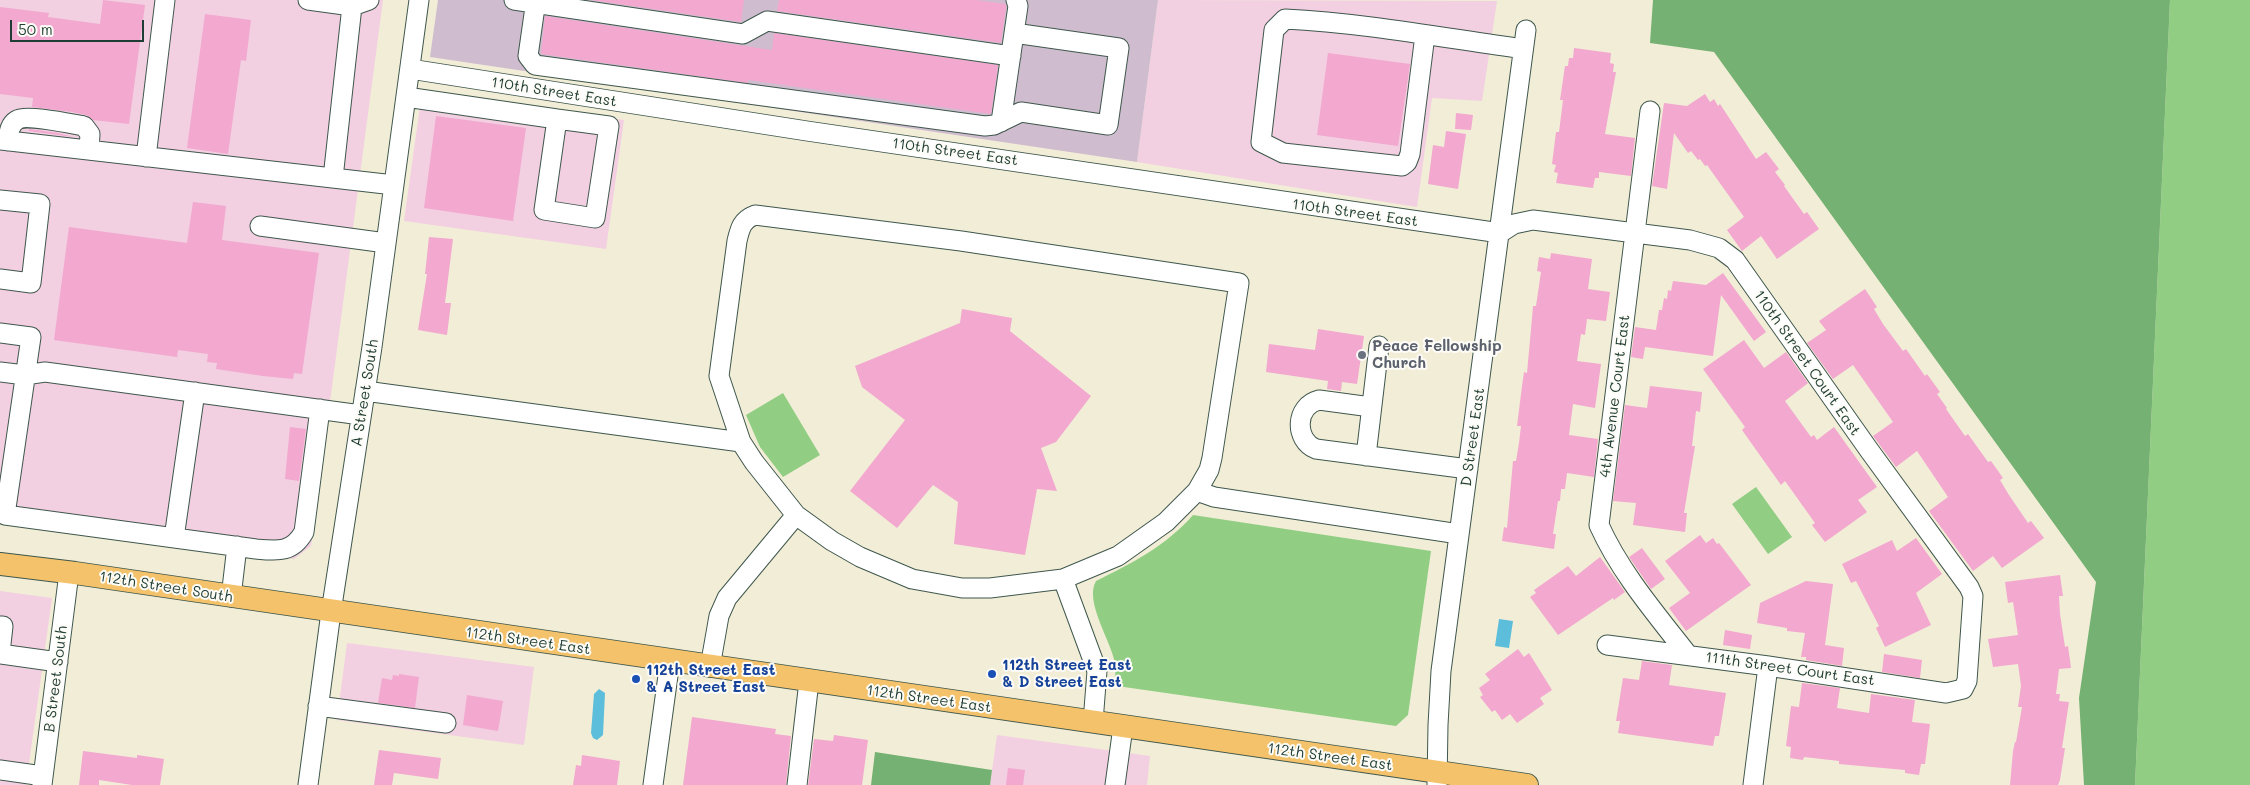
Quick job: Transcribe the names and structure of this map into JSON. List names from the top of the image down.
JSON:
{
  "streets": {
    "main road": ["112th Street South", "112th Street East"],
    "street": [
      "110th Street East",
      "110th Street Court East",
      "A Street South",
      "4th Avenue Court East",
      "D Street East",
      "111th Street Court East",
      "B Street South"
    ]
  },
  "crossings": [
    ["110th Street East", "110th Street Court East"],
    ["110th Street East", "A Street South"],
    ["110th Street East", "D Street East"],
    ["110th Street Court East", "4th Avenue Court East"],
    ["110th Street Court East", "D Street East"],
    ["110th Street Court East", "111th Street Court East"],
    ["A Street South", "112th Street South"],
    ["A Street South", "112th Street East"],
    ["4th Avenue Court East", "111th Street Court East"],
    ["D Street East", "112th Street East"],
    ["112th Street South", "112th Street East"],
    ["112th Street South", "B Street South"]
  ],
  "places": ["Peace Fellowship Church", "112th Street East & D Street East", "112th Street East & A Street East"],
  "scale_bar": "50 m"
}
